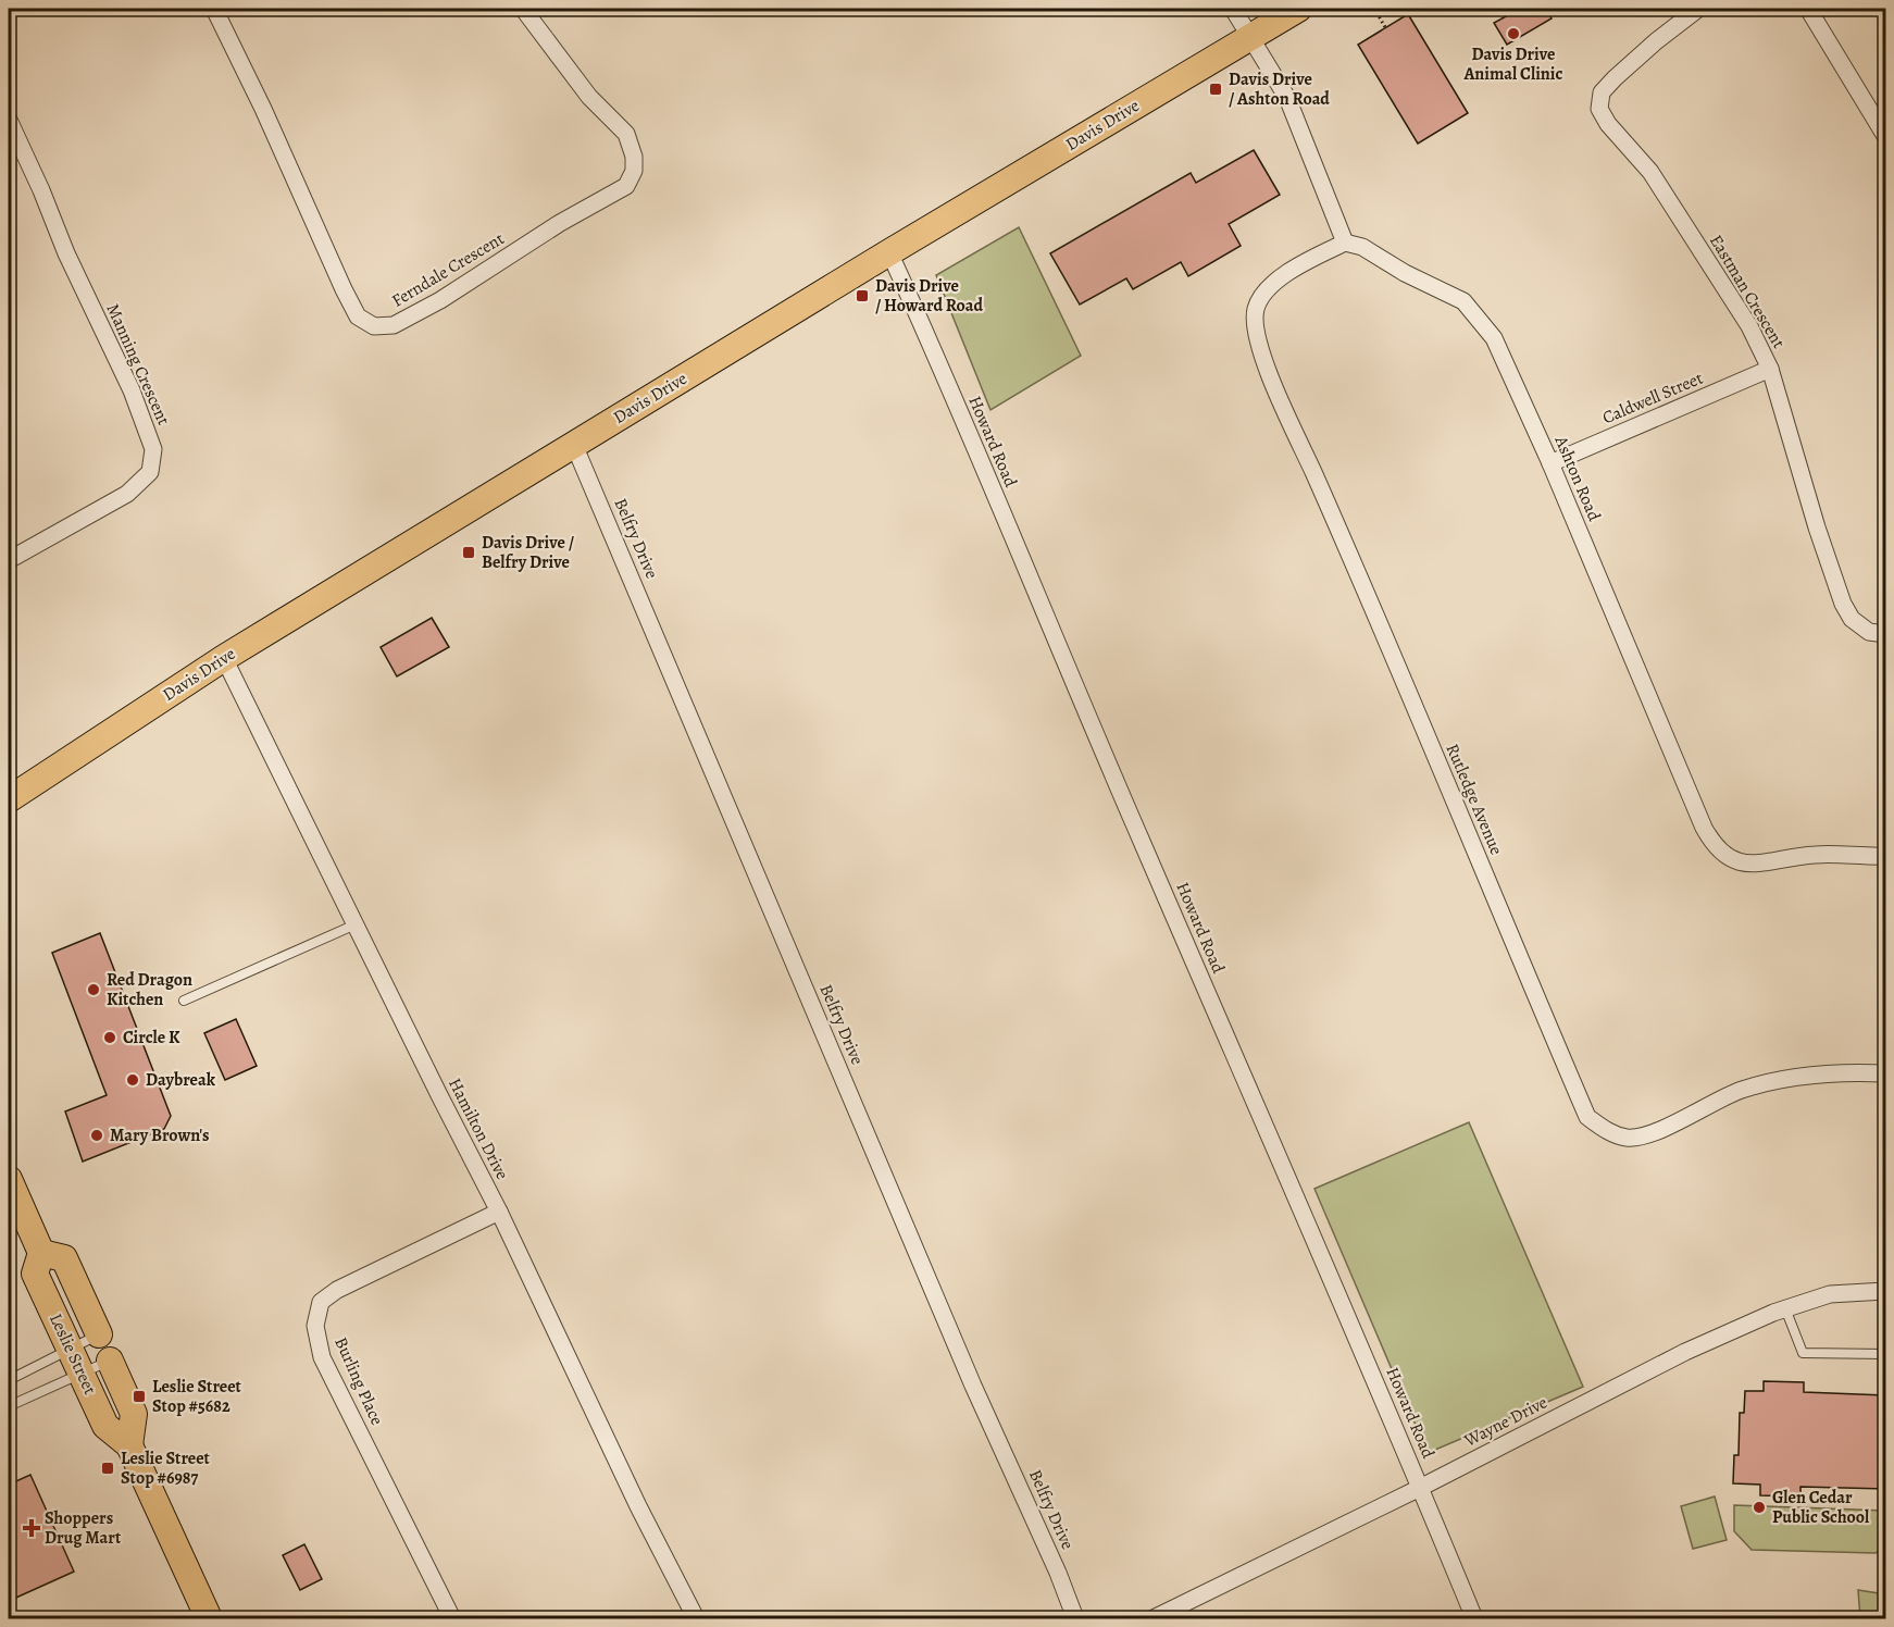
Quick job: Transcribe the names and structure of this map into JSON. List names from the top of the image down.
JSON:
{
  "streets": {
    "main road": ["Davis Drive", "Leslie Street"],
    "street": [
      "Ferndale Crescent",
      "Eastman Crescent",
      "Manning Crescent",
      "Caldwell Street",
      "Howard Road",
      "Ashton Road",
      "Belfry Drive",
      "Rutledge Avenue",
      "Hamilton Drive",
      "Burling Place",
      "Wayne Drive"
    ]
  },
  "crossings": [
    ["Davis Drive", "Howard Road"],
    ["Davis Drive", "Belfry Drive"],
    ["Davis Drive", "Hamilton Drive"],
    ["Eastman Crescent", "Caldwell Street"],
    ["Caldwell Street", "Ashton Road"],
    ["Howard Road", "Wayne Drive"],
    ["Ashton Road", "Rutledge Avenue"],
    ["Hamilton Drive", "Burling Place"]
  ],
  "places": {
    "other": [
      "Davis Drive Animal Clinic",
      "Red Dragon Kitchen",
      "Circle K",
      "Daybreak",
      "Mary Brown's",
      "Glen Cedar Public School"
    ],
    "transit": [
      "Davis Drive / Ashton Road",
      "Davis Drive / Howard Road",
      "Davis Drive / Belfry Drive",
      "Leslie Street Stop #5682",
      "Leslie Street Stop #6987"
    ],
    "health": ["Shoppers Drug Mart"]
  }
}
